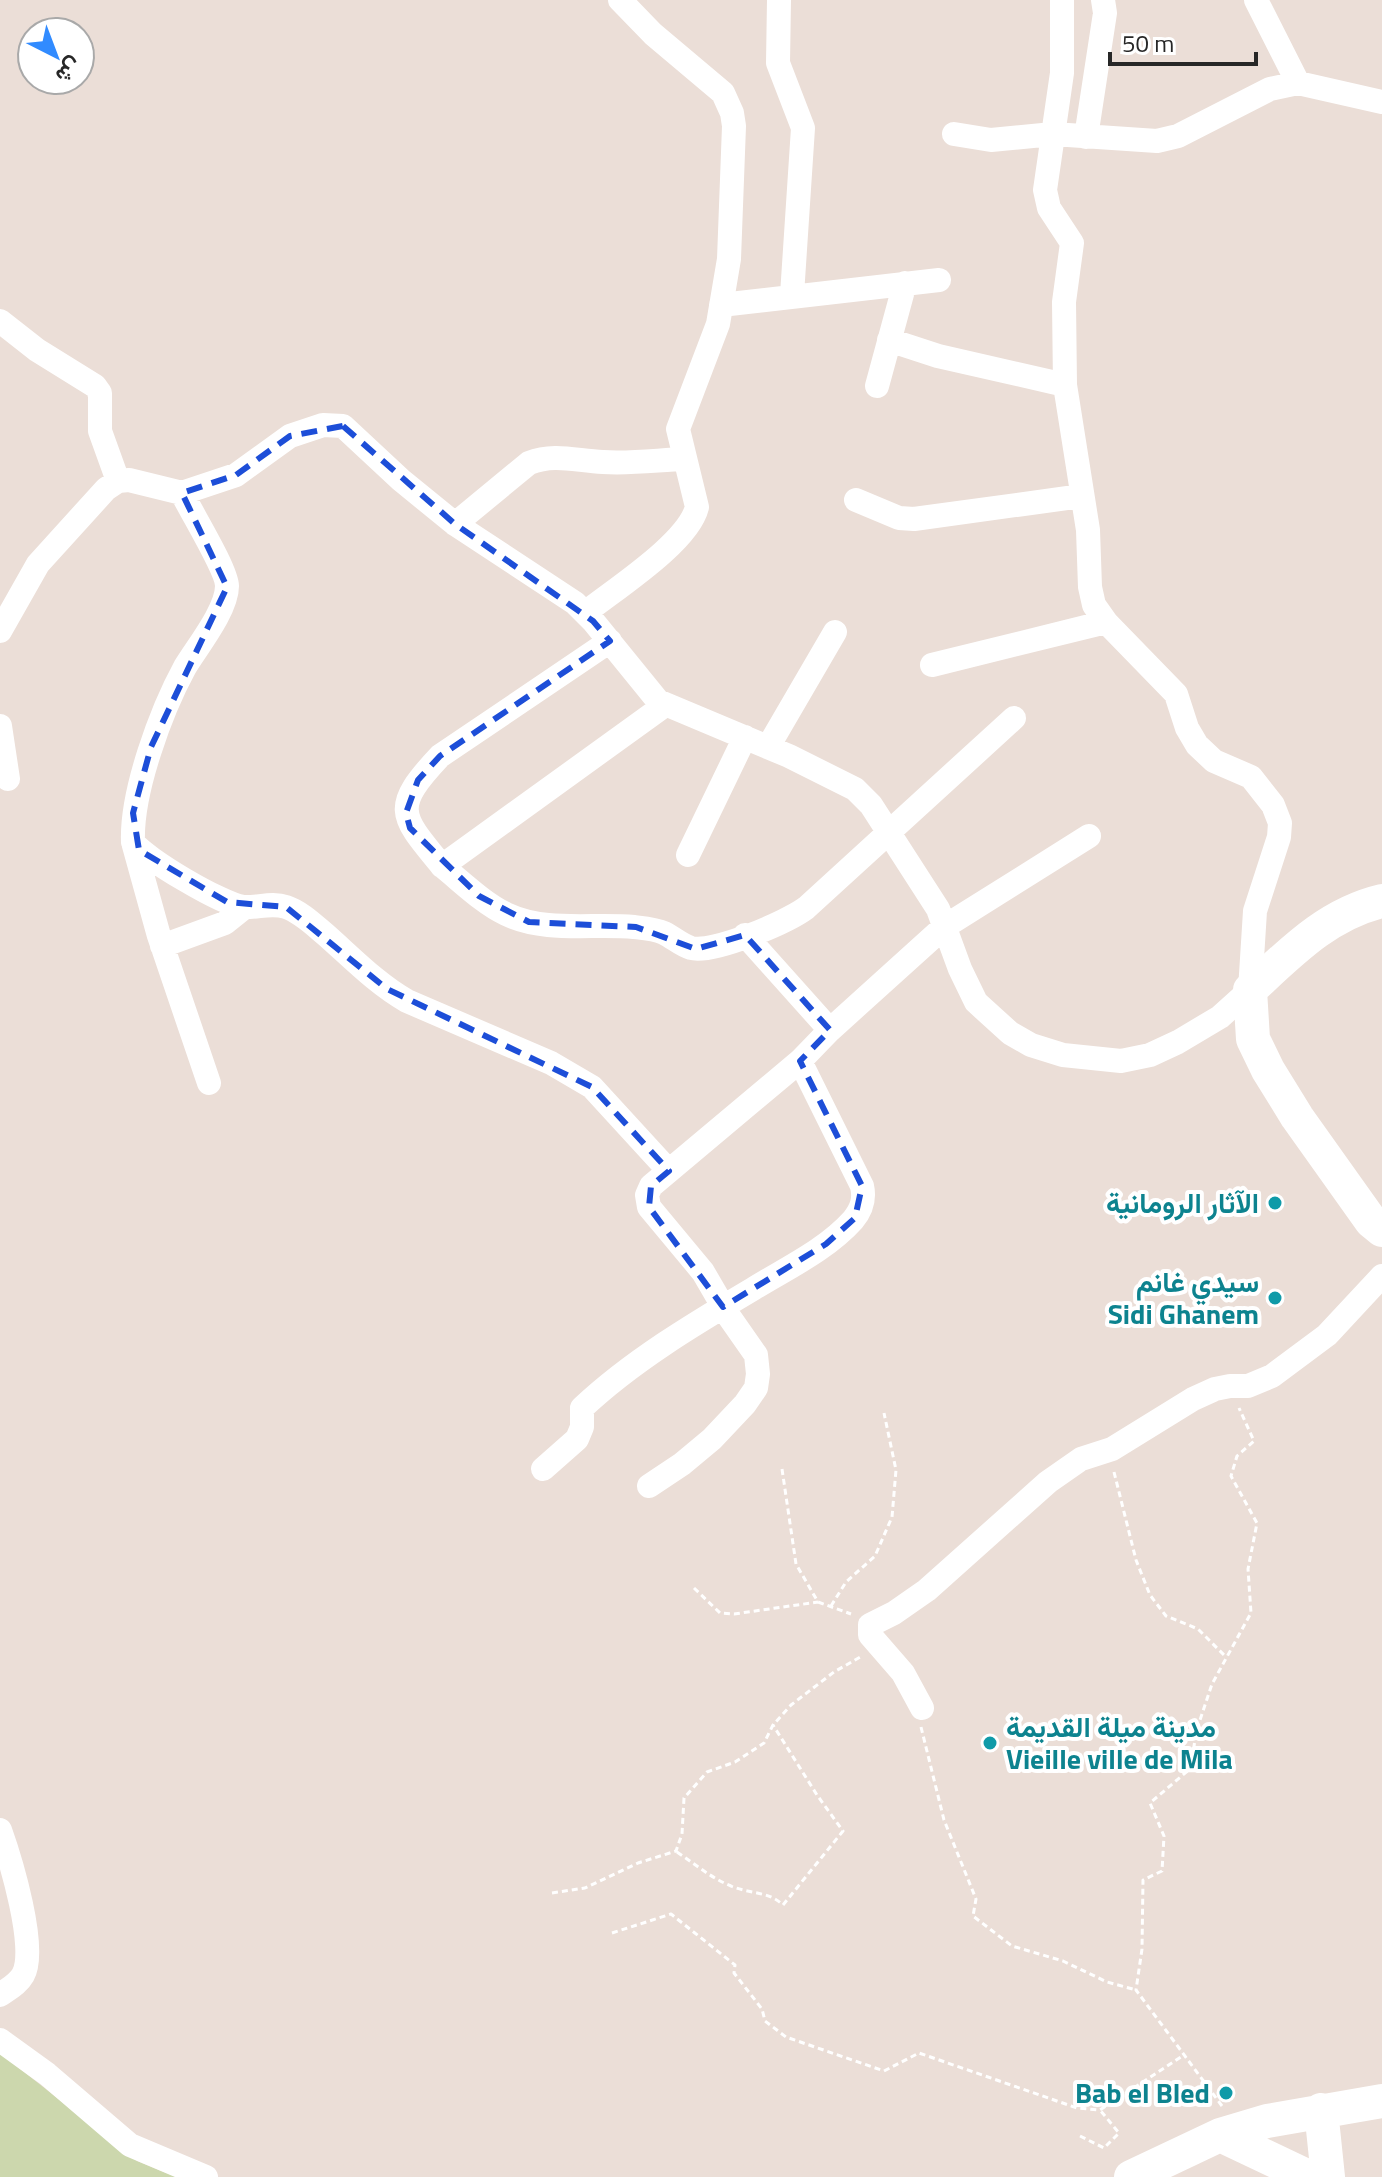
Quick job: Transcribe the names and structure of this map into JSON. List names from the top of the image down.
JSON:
{
  "places": [
    "الآثار الرومانية",
    "سيدي غانم Sidi Ghanem",
    "مدينة ميلة القديمة Vieille ville de Mila",
    "Bab el Bled"
  ],
  "scale_bar": "50 m",
  "north": "bottom right"
}
